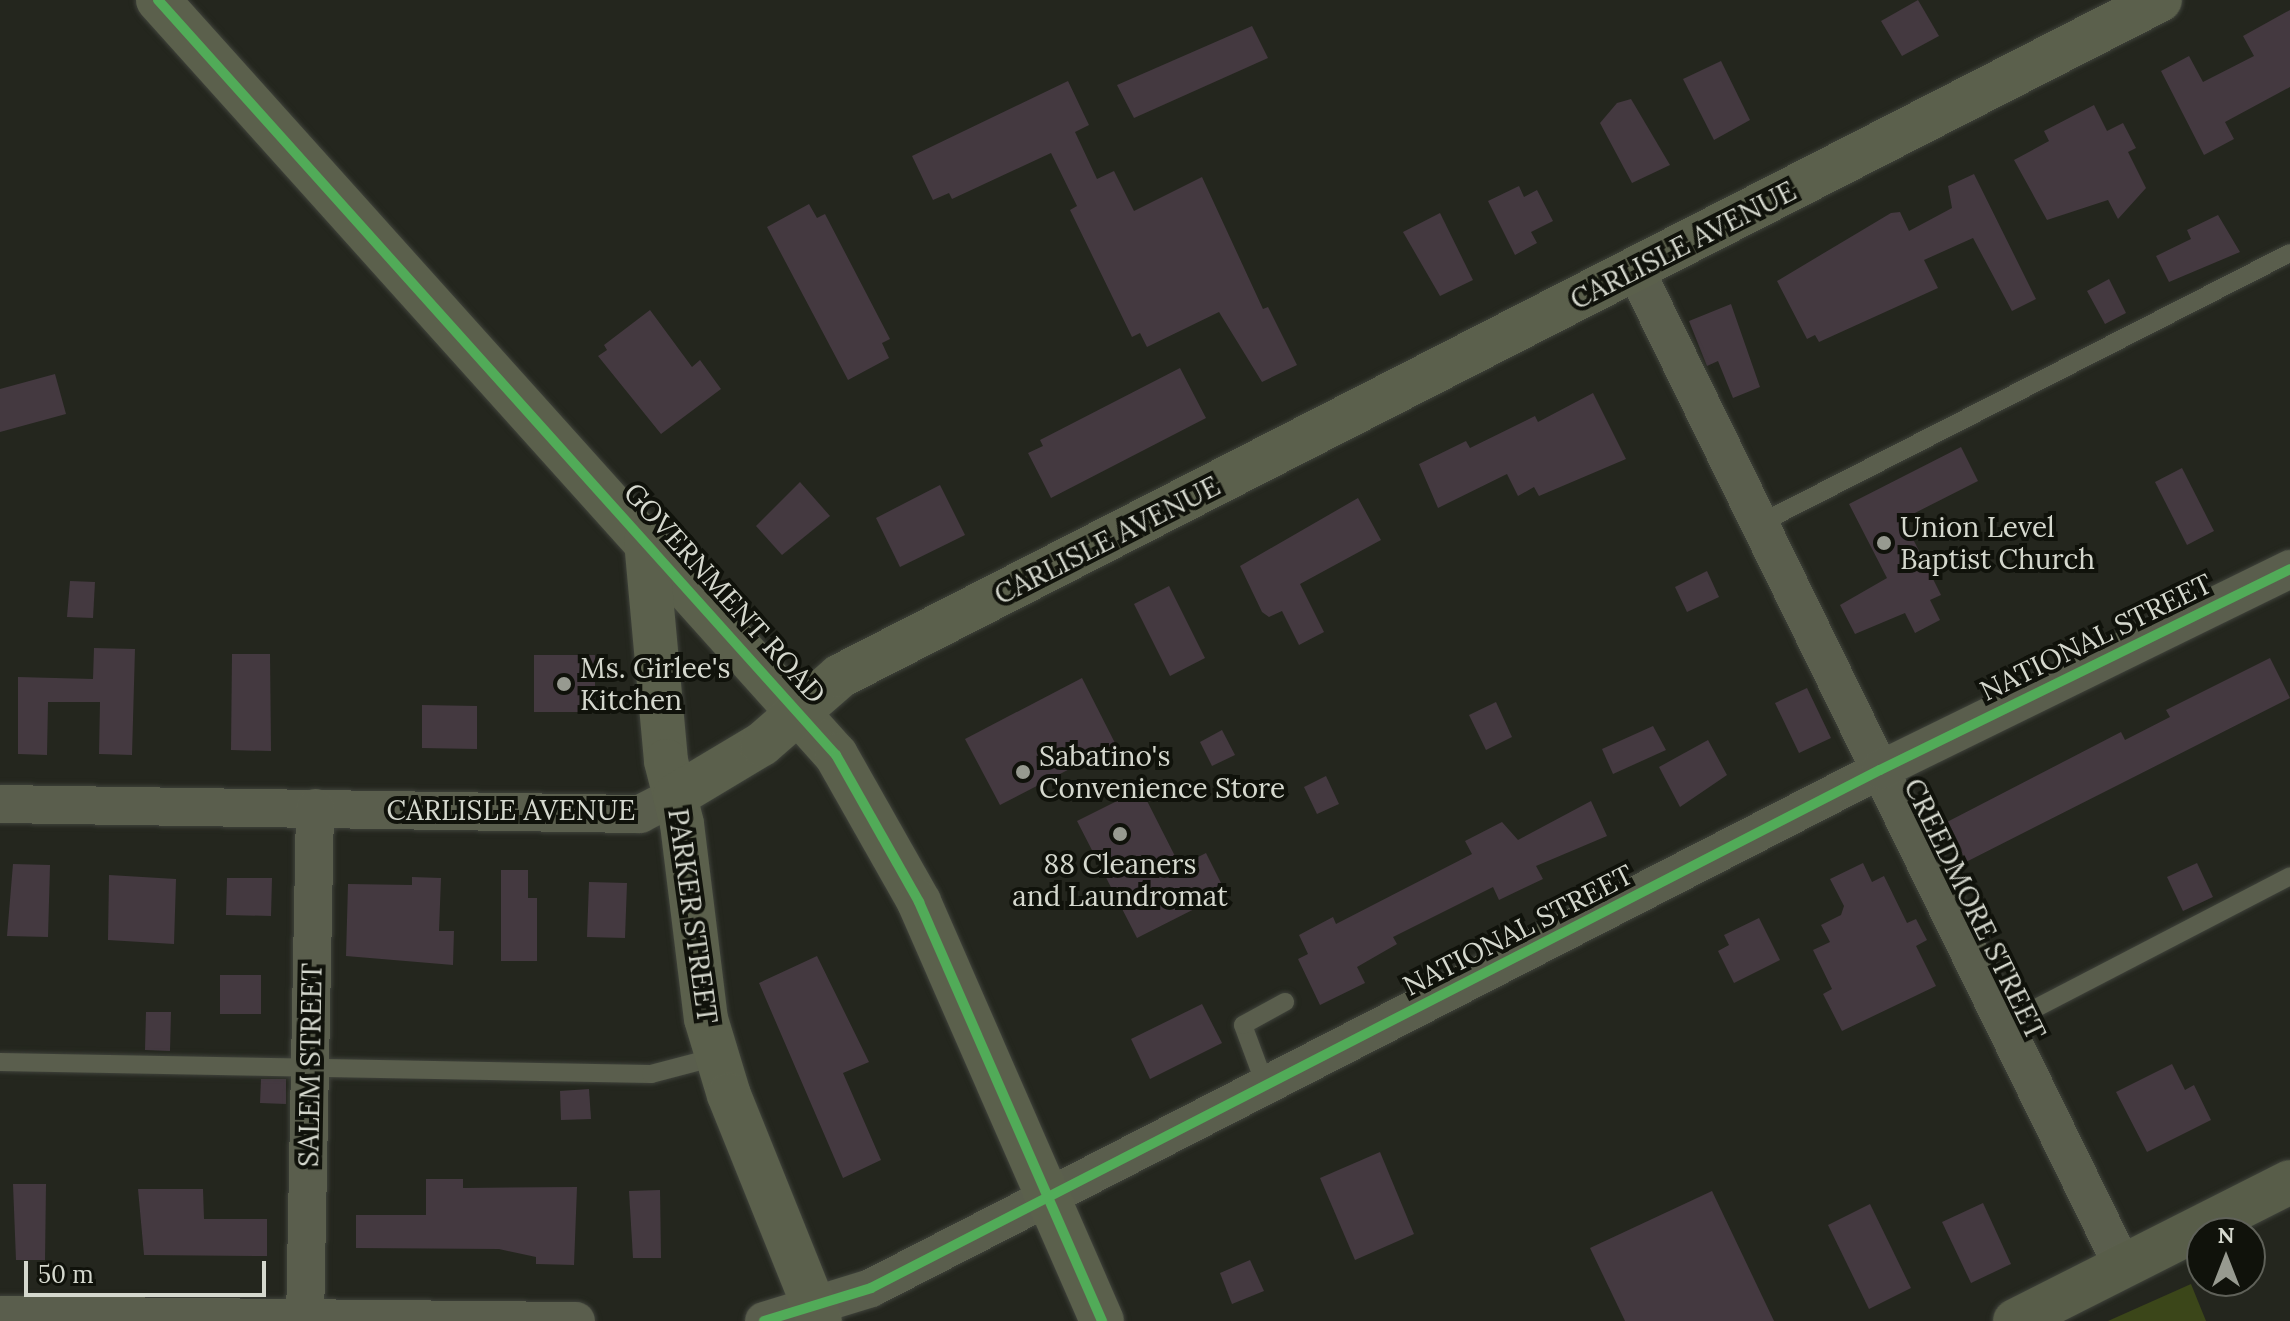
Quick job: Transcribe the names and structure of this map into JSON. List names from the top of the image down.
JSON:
{
  "streets": {
    "main road": ["CARLISLE AVENUE", "GOVERNMENT ROAD", "PARKER STREET"],
    "street": ["NATIONAL STREET", "CREEDMORE STREET", "SALEM STREET"]
  },
  "crossings": [
    ["CARLISLE AVENUE", "GOVERNMENT ROAD"],
    ["CARLISLE AVENUE", "CREEDMORE STREET"],
    ["CARLISLE AVENUE", "PARKER STREET"],
    ["CARLISLE AVENUE", "SALEM STREET"],
    ["GOVERNMENT ROAD", "NATIONAL STREET"],
    ["GOVERNMENT ROAD", "PARKER STREET"],
    ["NATIONAL STREET", "CREEDMORE STREET"],
    ["NATIONAL STREET", "PARKER STREET"]
  ],
  "places": [
    "Union Level Baptist Church",
    "Ms. Girlee's Kitchen",
    "Sabatino's Convenience Store",
    "88 Cleaners and Laundromat"
  ],
  "scale_bar": "50 m",
  "north": "top"
}
